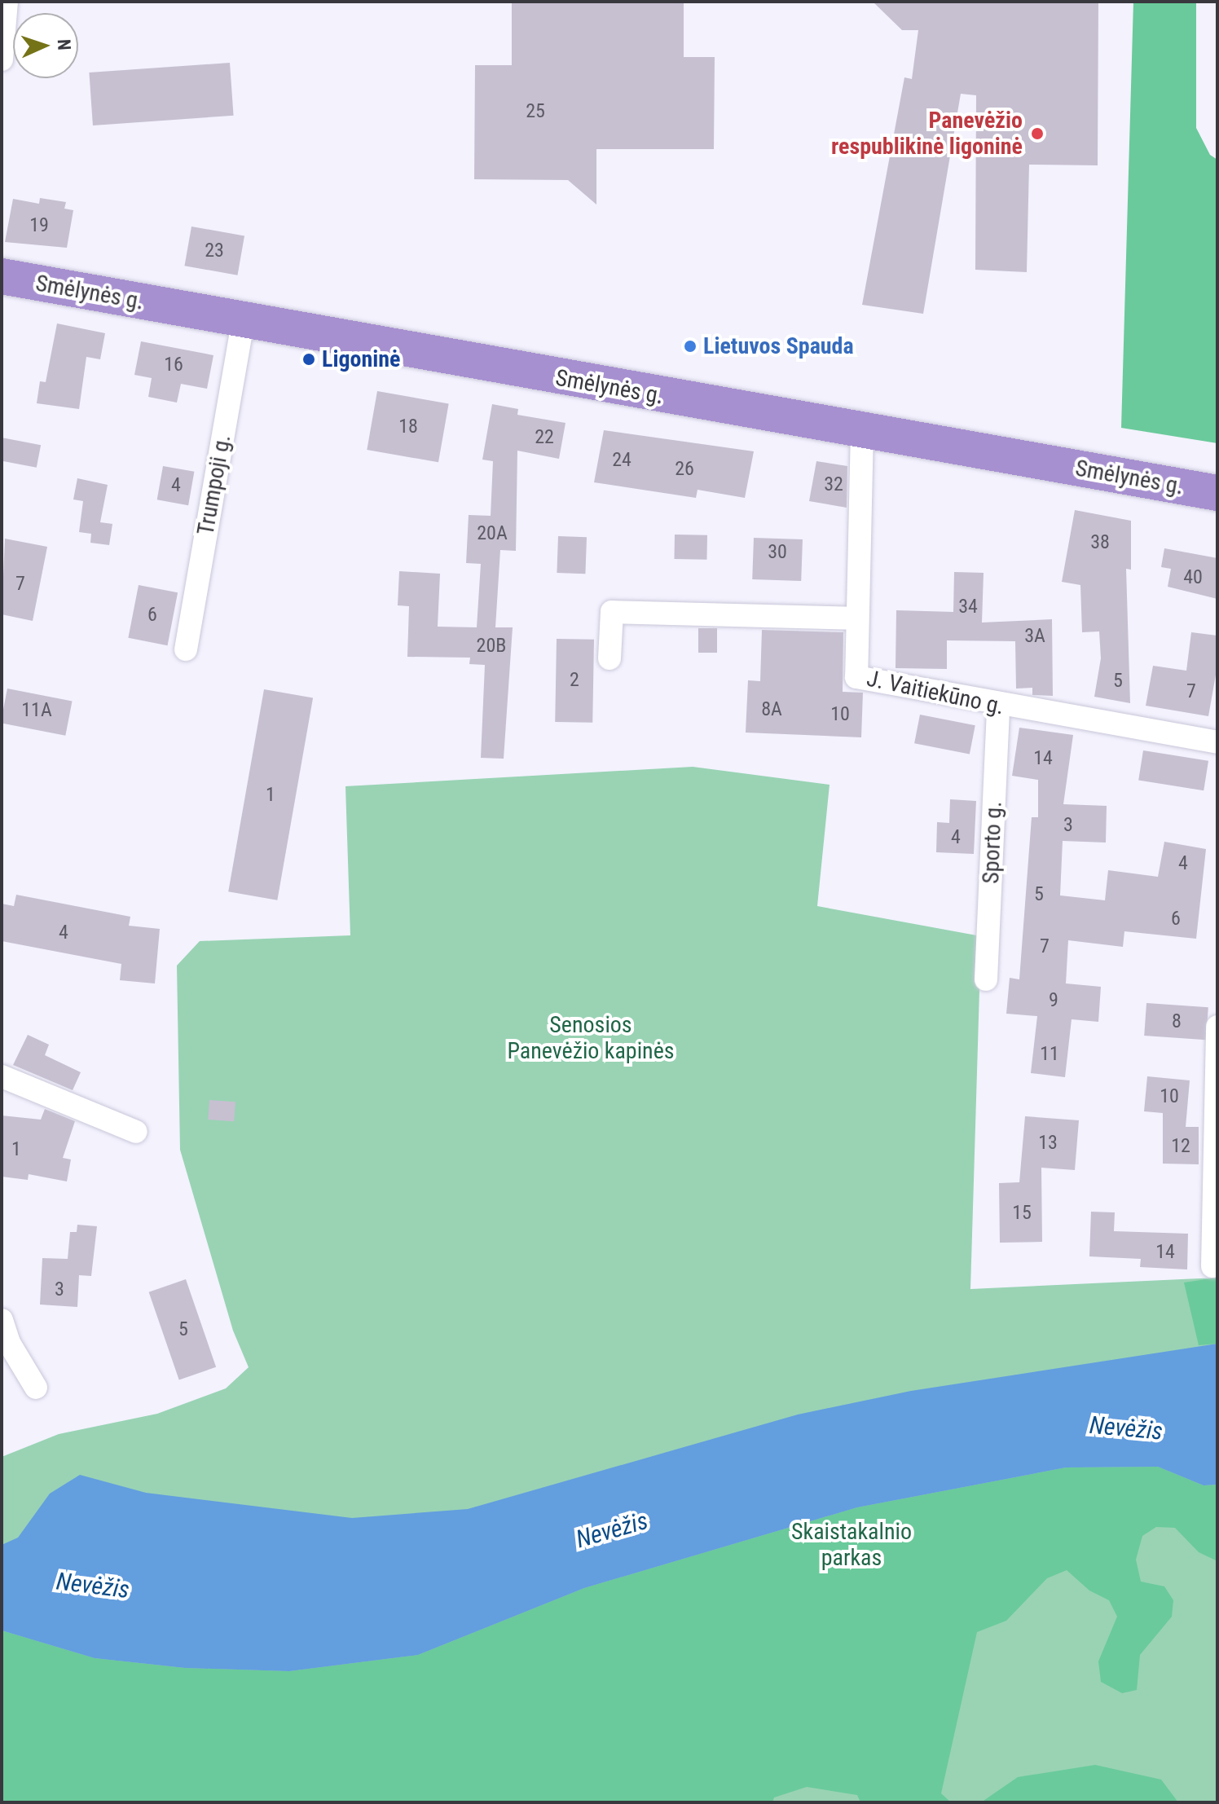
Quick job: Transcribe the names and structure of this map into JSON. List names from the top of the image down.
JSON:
{
  "streets": {
    "highway": ["Smėlynės g."],
    "street": ["Trumpoji g.", "J. Vaitiekūno g.", "Sporto g."]
  },
  "crossings": [
    ["Smėlynės g.", "Trumpoji g."],
    ["Smėlynės g.", "J. Vaitiekūno g."],
    ["J. Vaitiekūno g.", "Sporto g."]
  ],
  "water": ["Nevėžis"],
  "parks": ["Senosios Panevėžio kapinės", "Skaistakalnio parkas"],
  "places": ["Panevėžio respublikinė ligoninė", "Lietuvos Spauda", "Ligoninė"],
  "house_numbers": [
    "25",
    "19",
    "23",
    "16",
    "18",
    "22",
    "24",
    "26",
    "32",
    "4",
    "20A",
    "38",
    "30",
    "40",
    "7",
    "34",
    "6",
    "3A",
    "20B",
    "2",
    "5",
    "7",
    "8A",
    "11A",
    "10",
    "14",
    "1",
    "3",
    "4",
    "4",
    "5",
    "6",
    "4",
    "7",
    "9",
    "8",
    "11",
    "10",
    "13",
    "12",
    "1",
    "15",
    "14",
    "3",
    "5"
  ],
  "north": "right"
}
